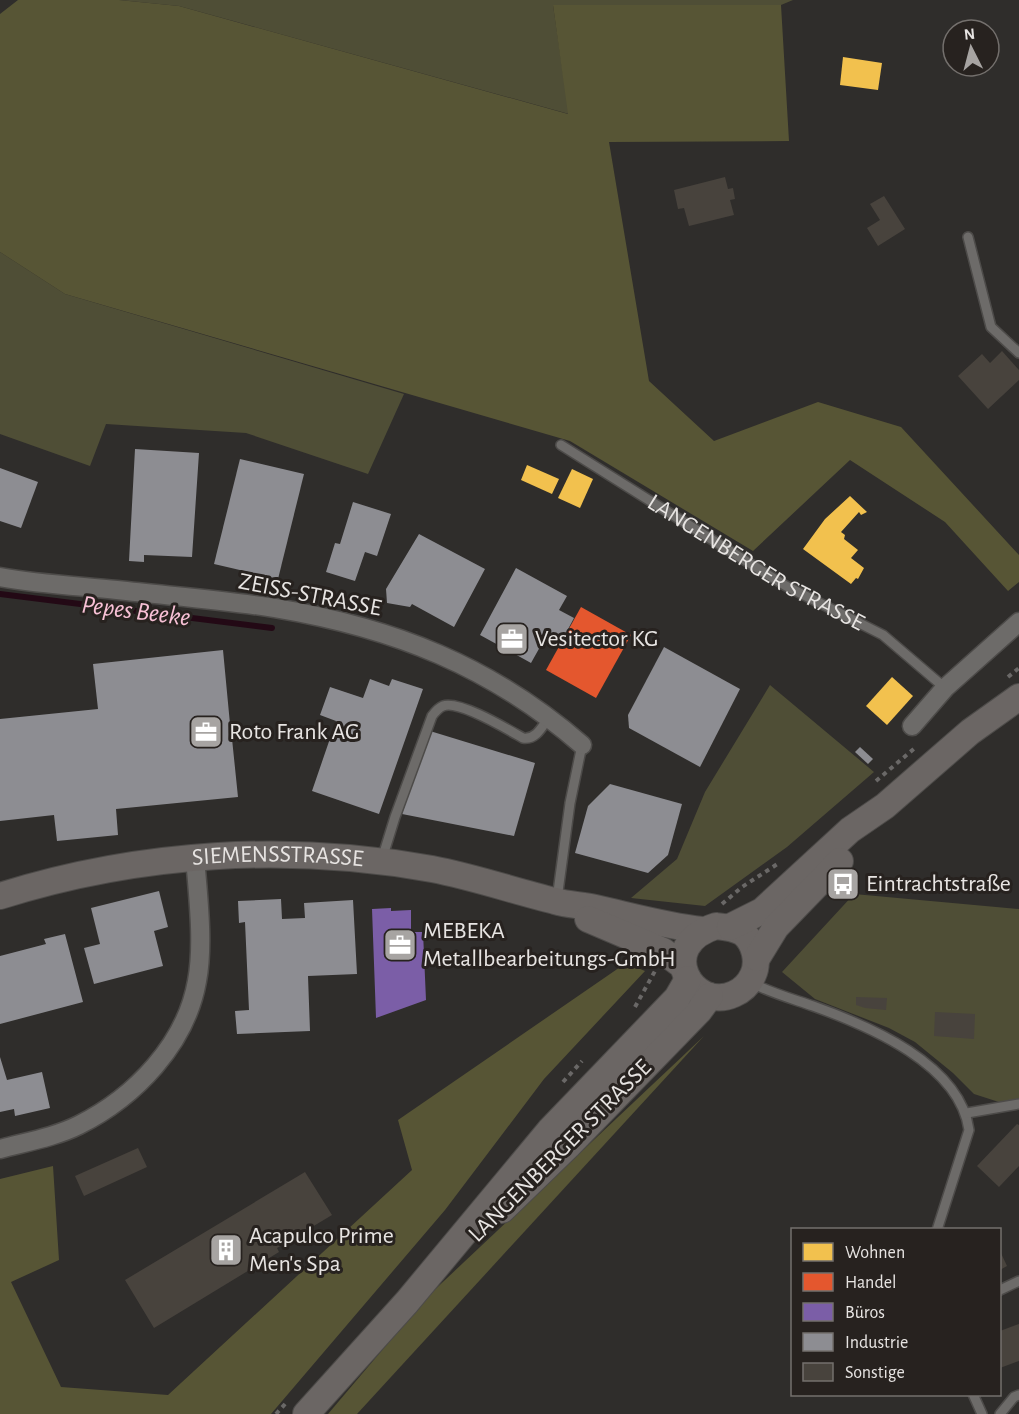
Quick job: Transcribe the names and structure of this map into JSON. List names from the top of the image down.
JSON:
{
  "streets": {
    "main road": ["LANGENBERGER STRASSE", "SIEMENSSTRASSE"],
    "street": ["ZEISS-STRASSE"]
  },
  "crossings": [
    ["LANGENBERGER STRASSE", "SIEMENSSTRASSE"]
  ],
  "water": ["Pepes Beeke"],
  "places": {
    "office": ["Vesitector KG", "Roto Frank AG", "MEBEKA Metallbearbeitungs-GmbH"],
    "bus stop": ["Eintrachtstraße"],
    "building": ["Acapulco Prime Men's Spa"]
  },
  "legend": [
    "Wohnen",
    "Handel",
    "Büros",
    "Industrie",
    "Sonstige"
  ],
  "north": "top"
}
